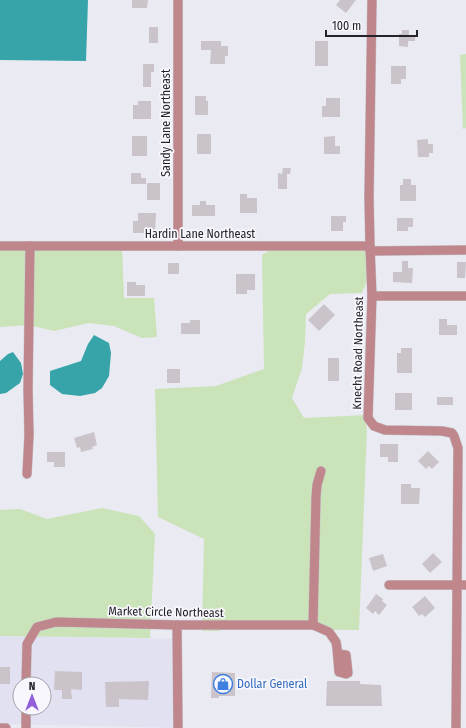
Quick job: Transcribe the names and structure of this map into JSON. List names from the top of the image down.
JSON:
{
  "streets": {
    "street": [
      "Sandy Lane Northeast",
      "Hardin Lane Northeast",
      "Knecht Road Northeast",
      "Market Circle Northeast"
    ]
  },
  "crossings": [
    ["Sandy Lane Northeast", "Hardin Lane Northeast"],
    ["Hardin Lane Northeast", "Knecht Road Northeast"]
  ],
  "places": {
    "shop": ["Dollar General"]
  },
  "scale_bar": "100 m",
  "north": "top"
}
